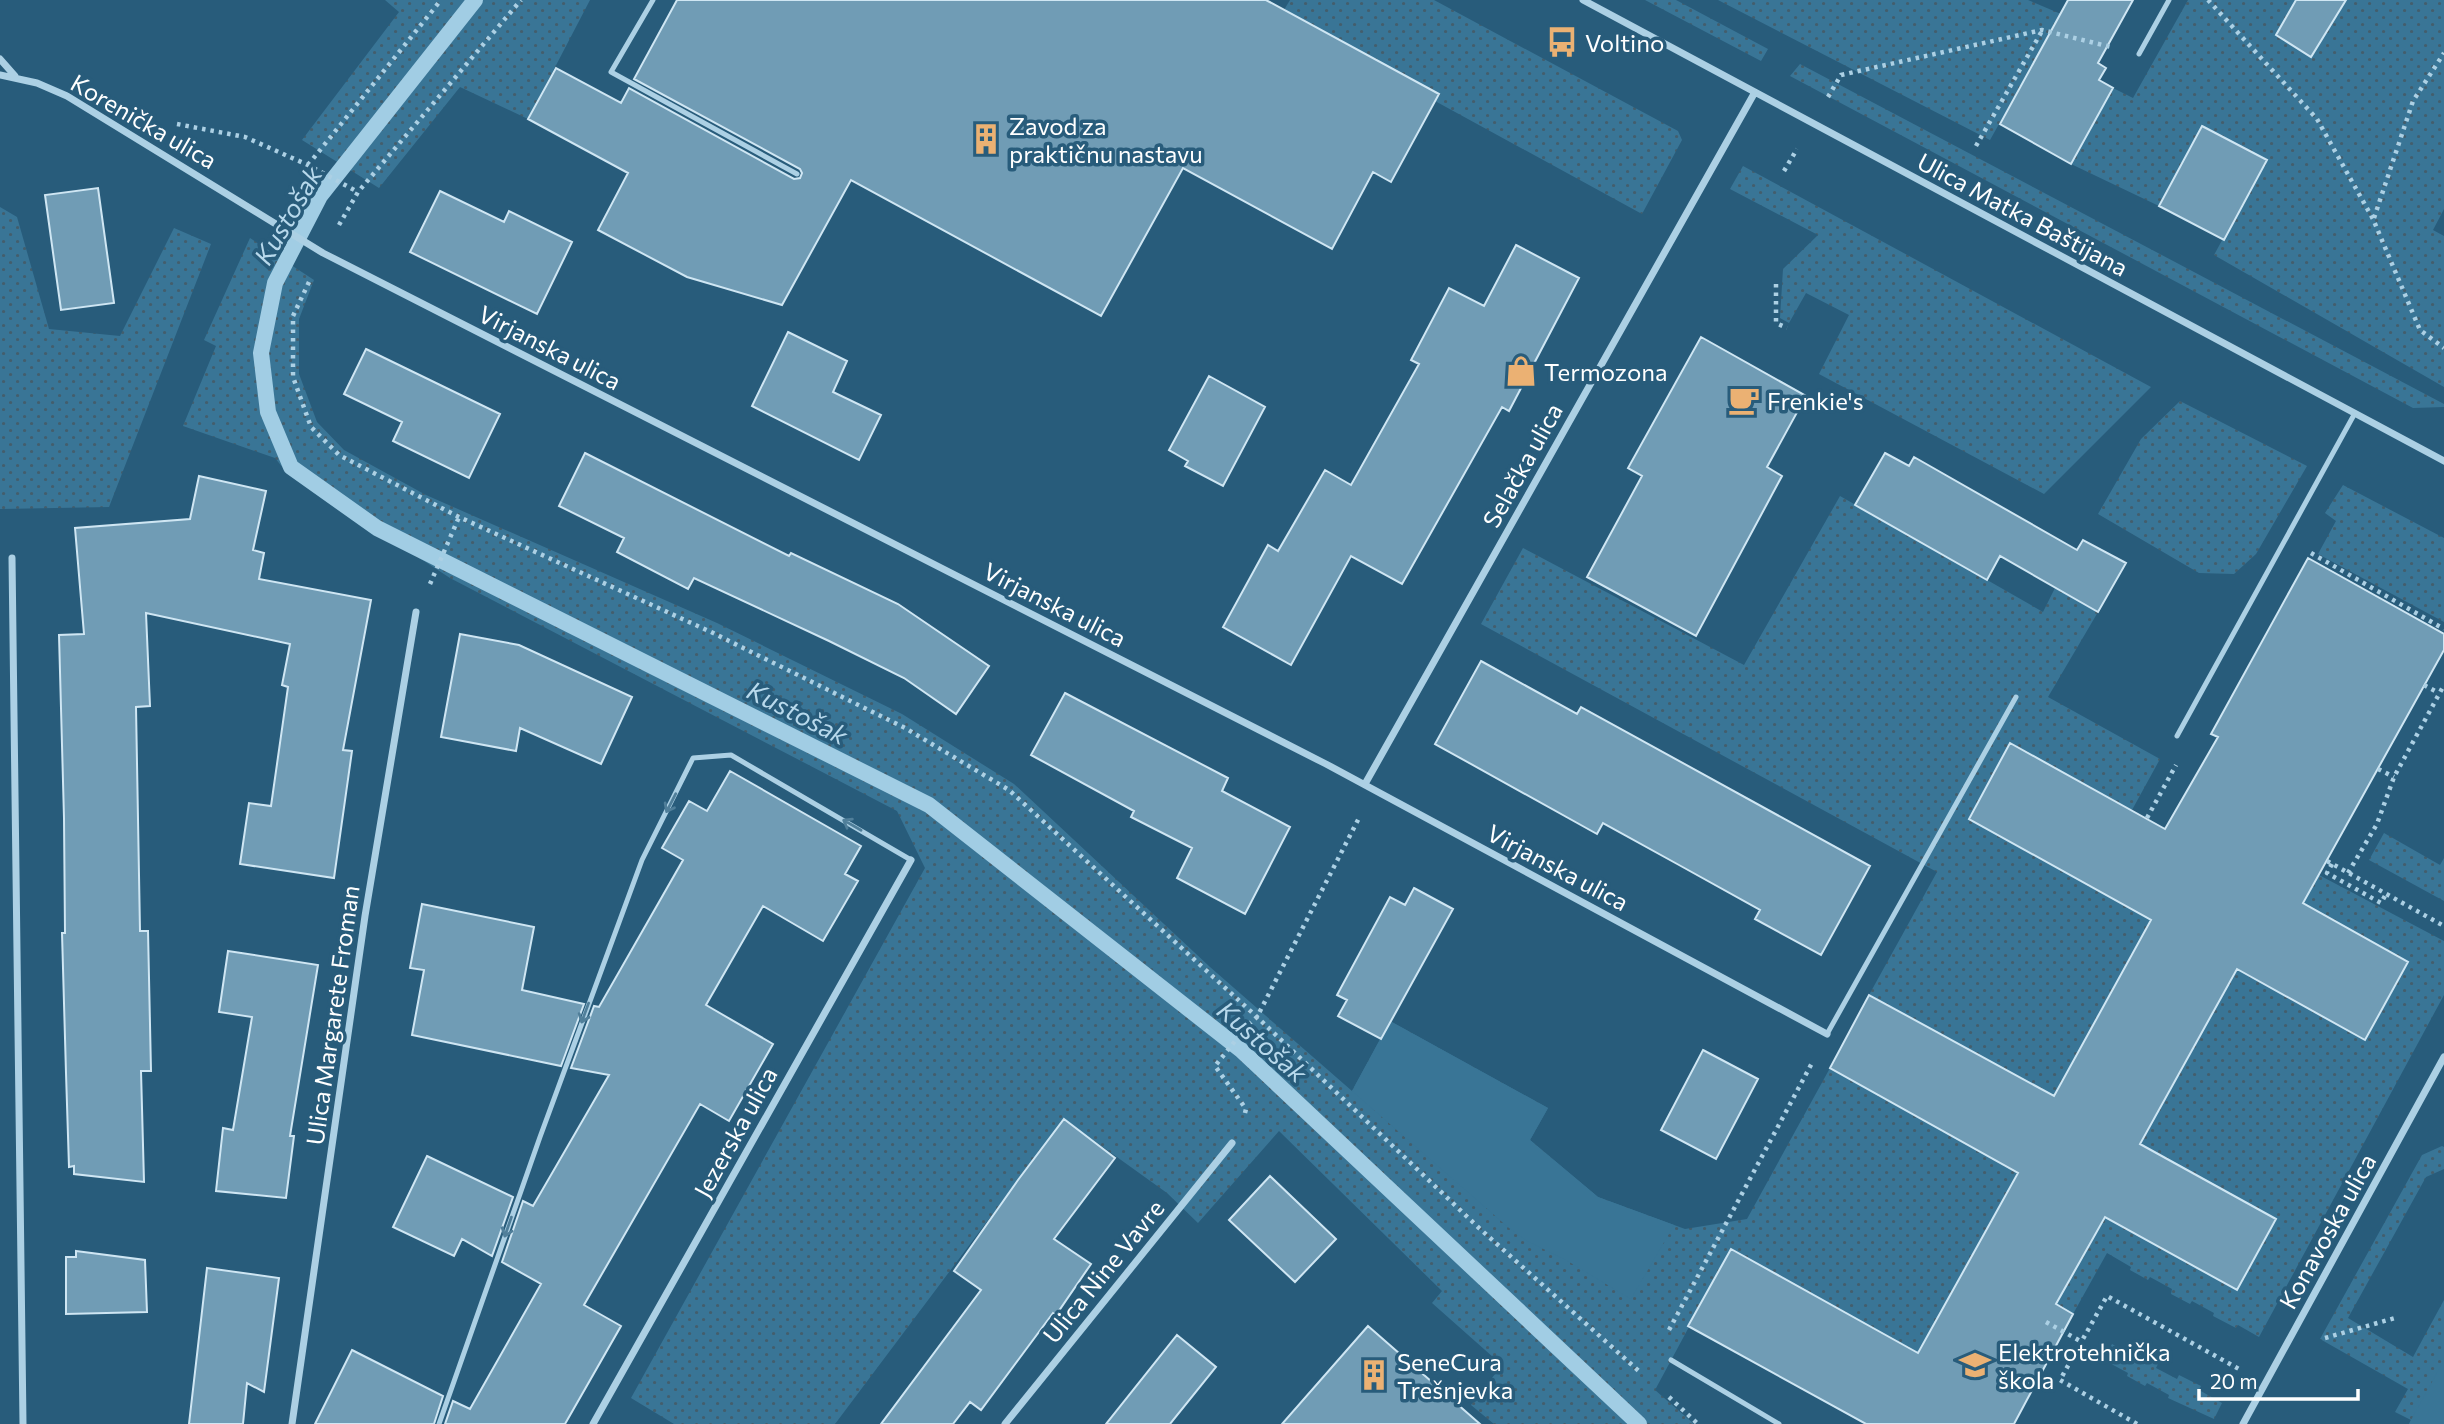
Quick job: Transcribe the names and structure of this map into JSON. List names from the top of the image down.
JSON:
{
  "streets": {
    "street": [
      "Korenička ulica",
      "Ulica Matka Baštijana",
      "Virjanska ulica",
      "Selačka ulica",
      "Ulica Margarete Froman",
      "Jezerska ulica",
      "Konavoska ulica",
      "Ulica Nine Vavre"
    ]
  },
  "crossings": [
    ["Korenička ulica", "Virjanska ulica"],
    ["Ulica Matka Baštijana", "Selačka ulica"],
    ["Virjanska ulica", "Selačka ulica"]
  ],
  "water": ["Kustošak"],
  "places": {
    "bus stop": ["Voltino"],
    "building": ["Zavod za praktičnu nastavu", "SeneCura Trešnjevka"],
    "shop": ["Termozona"],
    "cafe": ["Frenkie's"],
    "school or university": ["Elektrotehnička škola"]
  },
  "scale_bar": "20 m"
}
